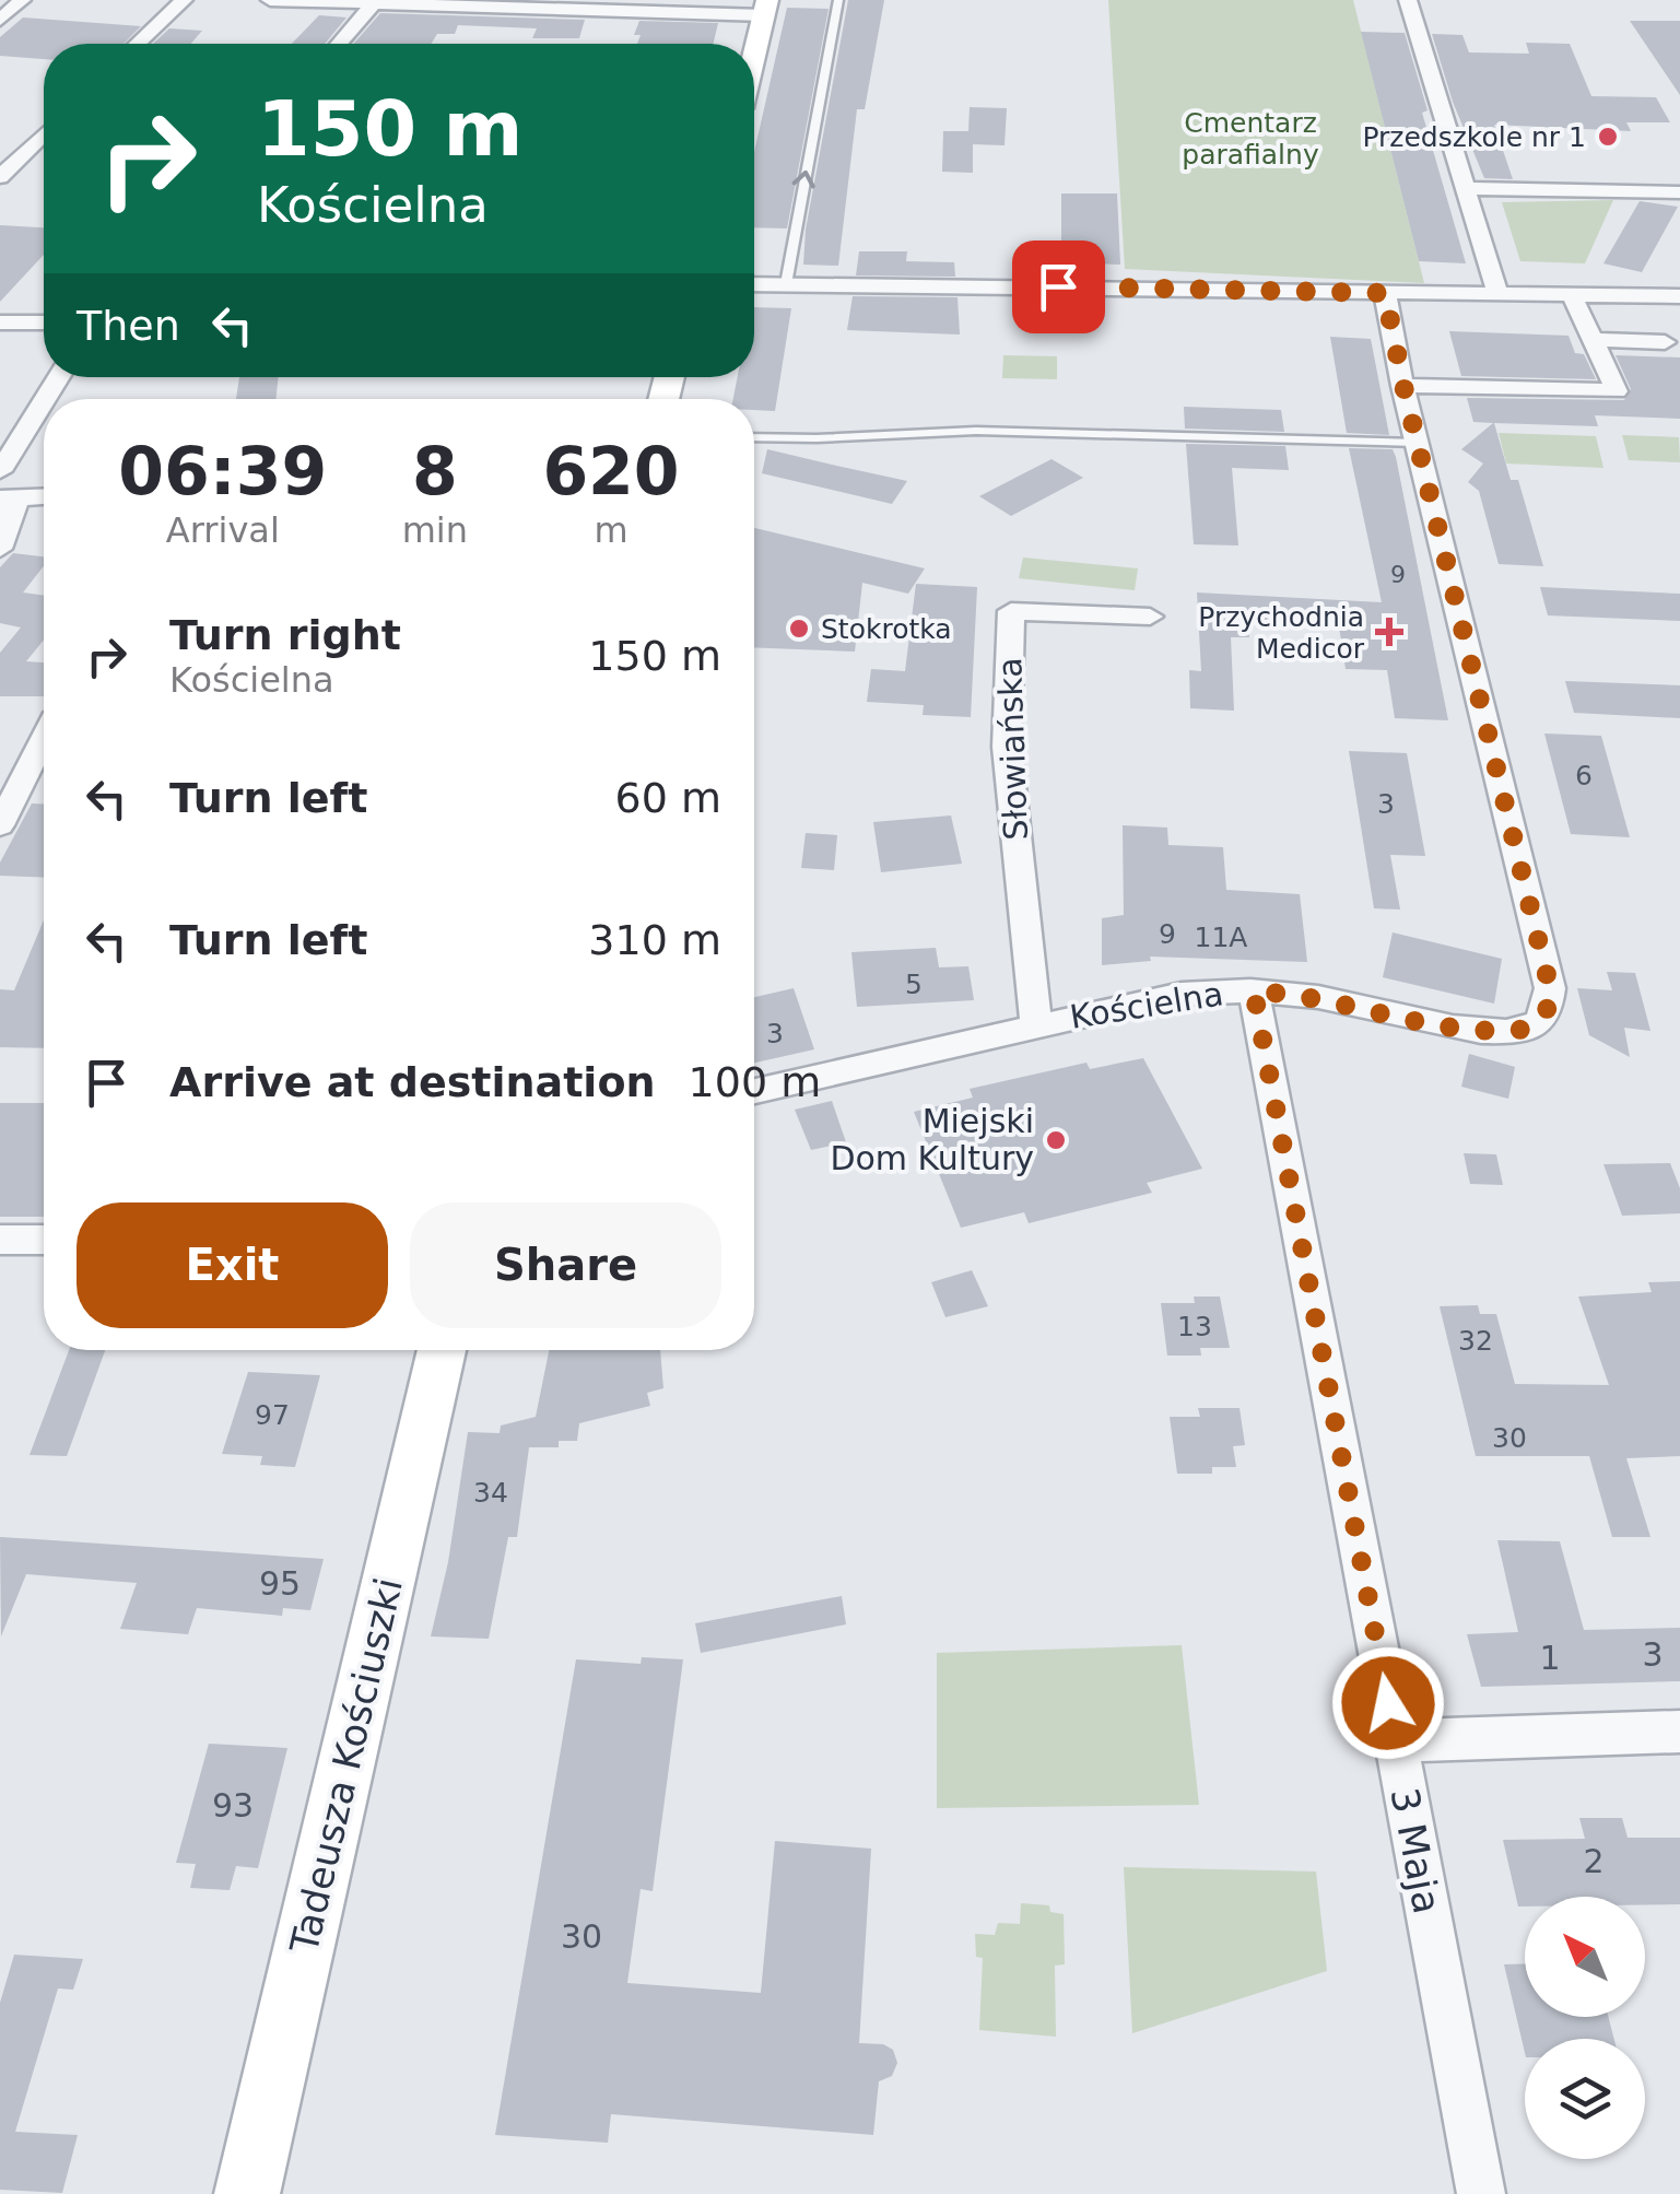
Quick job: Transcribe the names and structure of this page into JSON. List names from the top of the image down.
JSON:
{
  "streets": {
    "main road": ["Tadeusza Kościuszki"],
    "street": ["Słowiańska", "Kościelna", "3 Maja"]
  },
  "crossings": [
    ["Słowiańska", "Kościelna"],
    ["Kościelna", "3 Maja"]
  ],
  "parks": ["Cmentarz parafialny"],
  "places": {
    "other": ["Przedszkole nr 1", "Stokrotka", "Miejski Dom Kultury"],
    "health": ["Przychodnia Medicor"]
  },
  "house_numbers": [
    "9",
    "6",
    "3",
    "9",
    "11A",
    "5",
    "3",
    "13",
    "32",
    "97",
    "30",
    "34",
    "95",
    "3",
    "1",
    "93",
    "2",
    "30"
  ],
  "north": "top left",
  "page": {
    "turn": ["150 m", "Kościelna"],
    "then": "Then",
    "eta": [
      "06:39",
      "Arrival",
      "8",
      "min",
      "620",
      "m"
    ],
    "list": [
      {
        "name": "Turn right",
        "note": "Kościelna",
        "value": "150 m"
      },
      {
        "name": "Turn left",
        "value": "60 m"
      },
      {
        "name": "Turn left",
        "value": "310 m"
      },
      {
        "name": "Arrive at destination",
        "value": "100 m"
      }
    ],
    "buttons": ["Exit", "Share"]
  }
}
